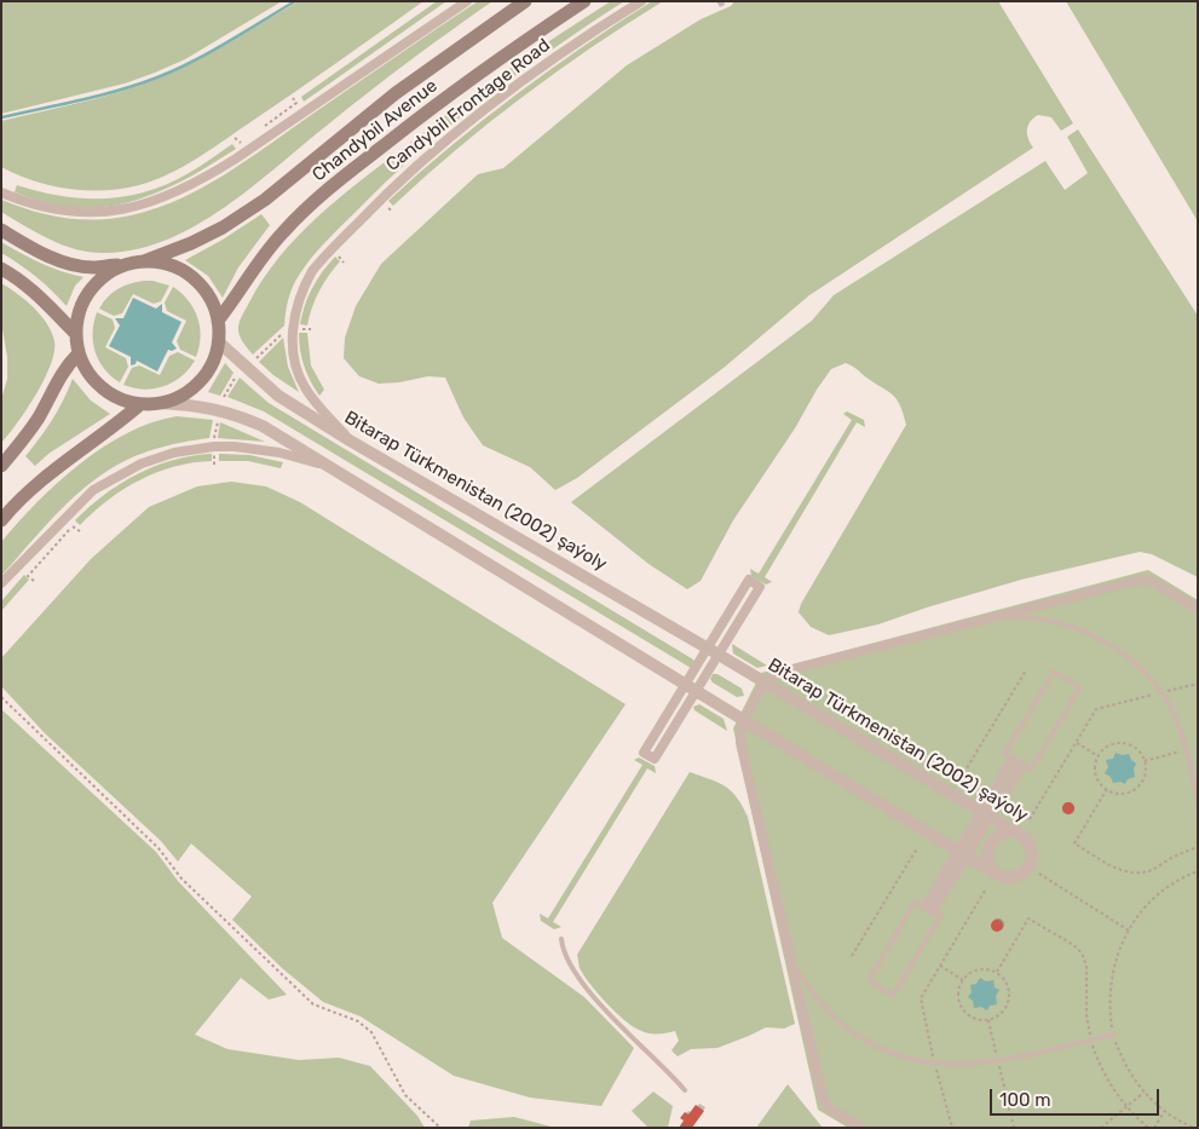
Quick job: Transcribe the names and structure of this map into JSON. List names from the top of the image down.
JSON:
{
  "streets": {
    "main road": ["Chandybil Avenue"],
    "street": ["Candybil Frontage Road", "Bitarap Türkmenistan (2002) şaýoly"]
  },
  "crossings": [
    ["Candybil Frontage Road", "Bitarap Türkmenistan (2002) şaýoly"],
    ["Chandybil Avenue", "Bitarap Türkmenistan (2002) şaýoly"]
  ],
  "scale_bar": "100 m"
}
